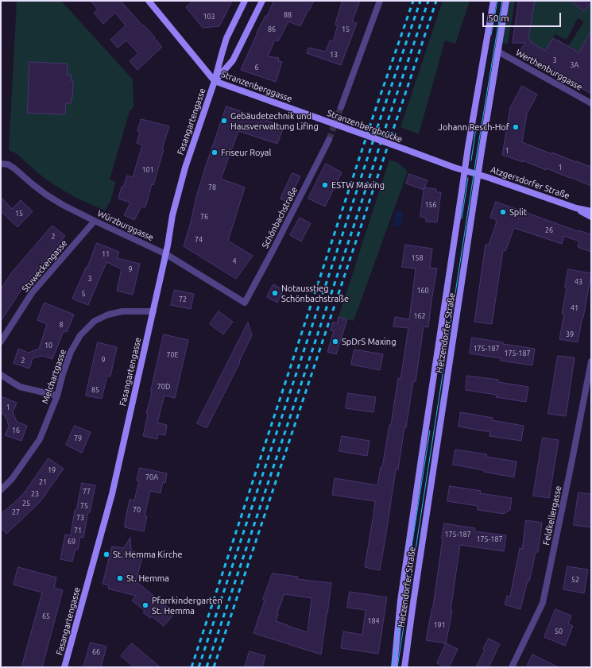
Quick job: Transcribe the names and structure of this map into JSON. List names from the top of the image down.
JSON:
{
  "streets": {
    "main road": [
      "Stranzenberggasse",
      "Fasangartengasse",
      "Stranzenbergbrücke",
      "Atzgersdorfer Straße",
      "Hetzendorfer Straße"
    ],
    "street": [
      "Werthenburggasse",
      "Schönbachstraße",
      "Würzburggasse",
      "Stuweckengasse",
      "Melchartgasse",
      "Feldkellergasse"
    ]
  },
  "crossings": [
    ["Werthenburggasse", "Hetzendorfer Straße"],
    ["Stranzenberggasse", "Fasangartengasse"],
    ["Stranzenberggasse", "Stranzenbergbrücke"],
    ["Fasangartengasse", "Würzburggasse"],
    ["Fasangartengasse", "Melchartgasse"],
    ["Stranzenbergbrücke", "Hetzendorfer Straße"],
    ["Atzgersdorfer Straße", "Hetzendorfer Straße"],
    ["Schönbachstraße", "Würzburggasse"],
    ["Würzburggasse", "Stuweckengasse"]
  ],
  "places": [
    "Gebäudetechnik und Hausverwaltung Lifing",
    "Johann Resch-Hof",
    "Friseur Royal",
    "ESTW Maxing",
    "Split",
    "Notausstieg Schönbachstraße",
    "SpDrS Maxing",
    "St. Hemma Kirche",
    "St. Hemma",
    "Pfarrkindergarten St. Hemma"
  ],
  "house_numbers": [
    "88",
    "103",
    "86",
    "15",
    "13",
    "3",
    "3A",
    "6",
    "1",
    "1",
    "101",
    "78",
    "156",
    "15",
    "76",
    "26",
    "2",
    "74",
    "11",
    "158",
    "4",
    "9",
    "3",
    "43",
    "160",
    "5",
    "72",
    "41",
    "162",
    "8",
    "39",
    "10",
    "175-187",
    "175-187",
    "70E",
    "9",
    "2",
    "70D",
    "85",
    "1",
    "16",
    "79",
    "19",
    "70A",
    "21",
    "77",
    "23",
    "25",
    "75",
    "70",
    "27",
    "73",
    "71",
    "175-187",
    "175-187",
    "69",
    "52",
    "65",
    "184",
    "191",
    "50",
    "66"
  ],
  "scale_bar": "50 m"
}
